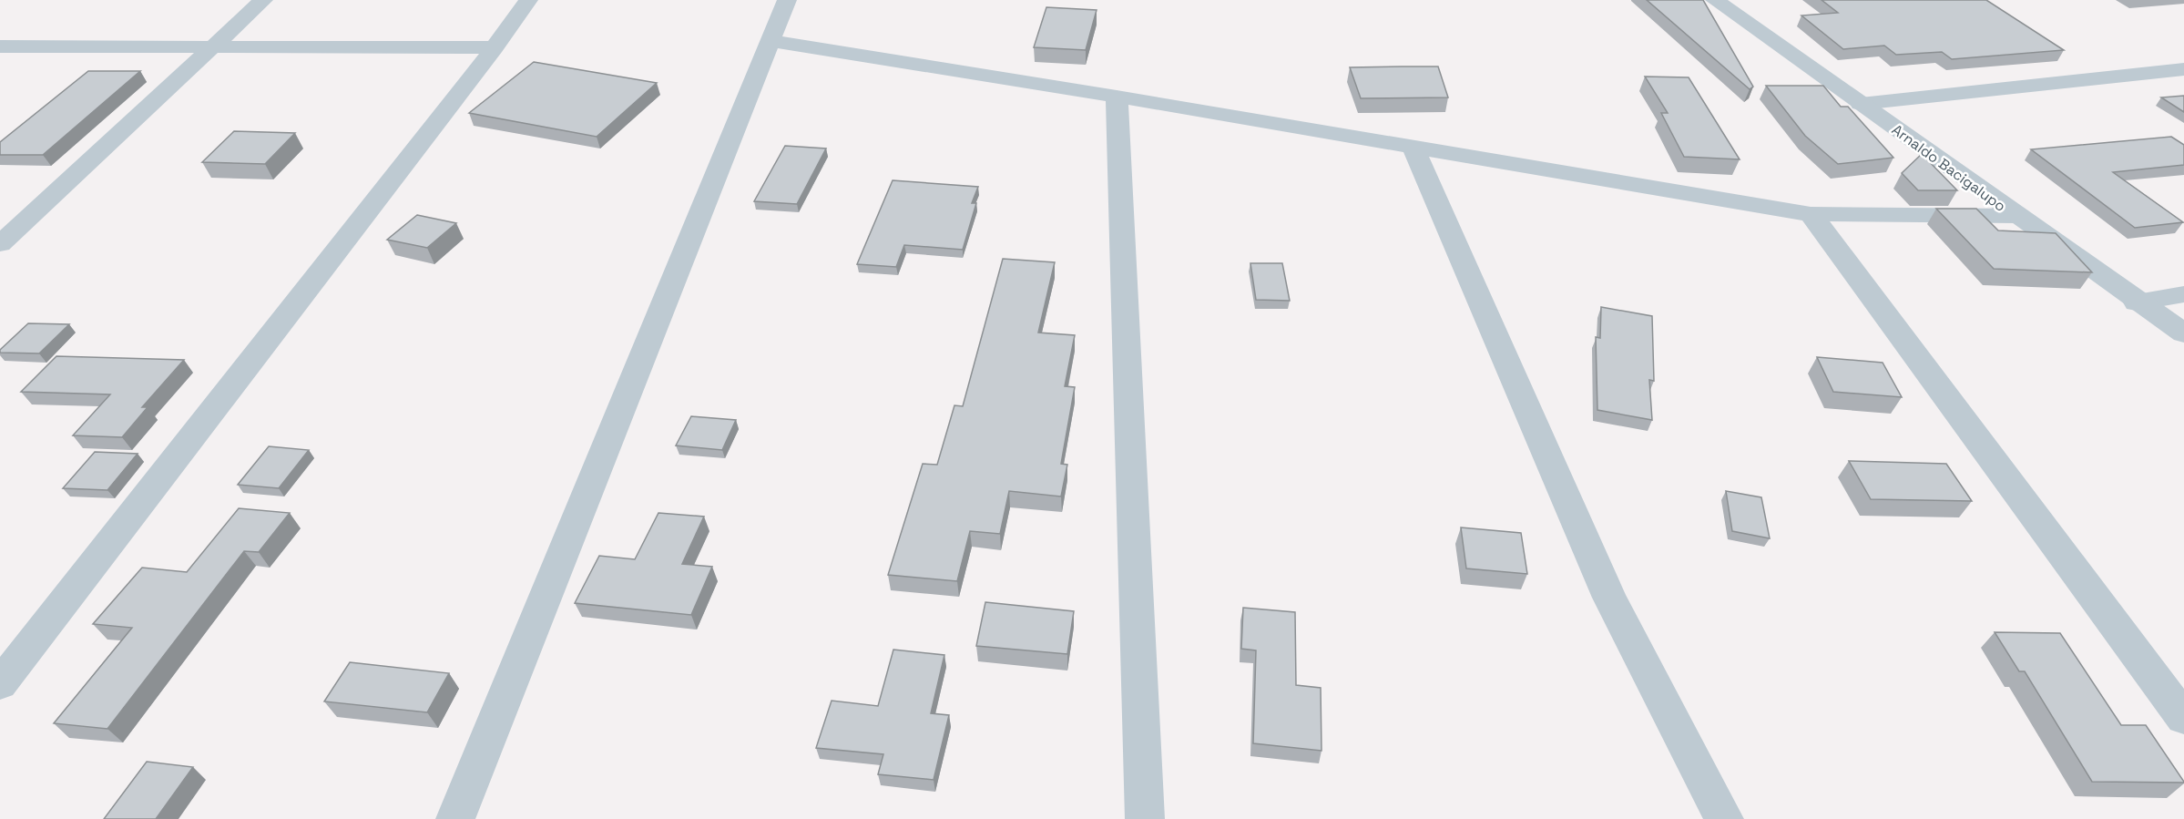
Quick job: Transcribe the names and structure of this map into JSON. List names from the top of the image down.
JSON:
{
  "streets": {
    "street": ["Arnaldo Bacigalupo"]
  }
}
